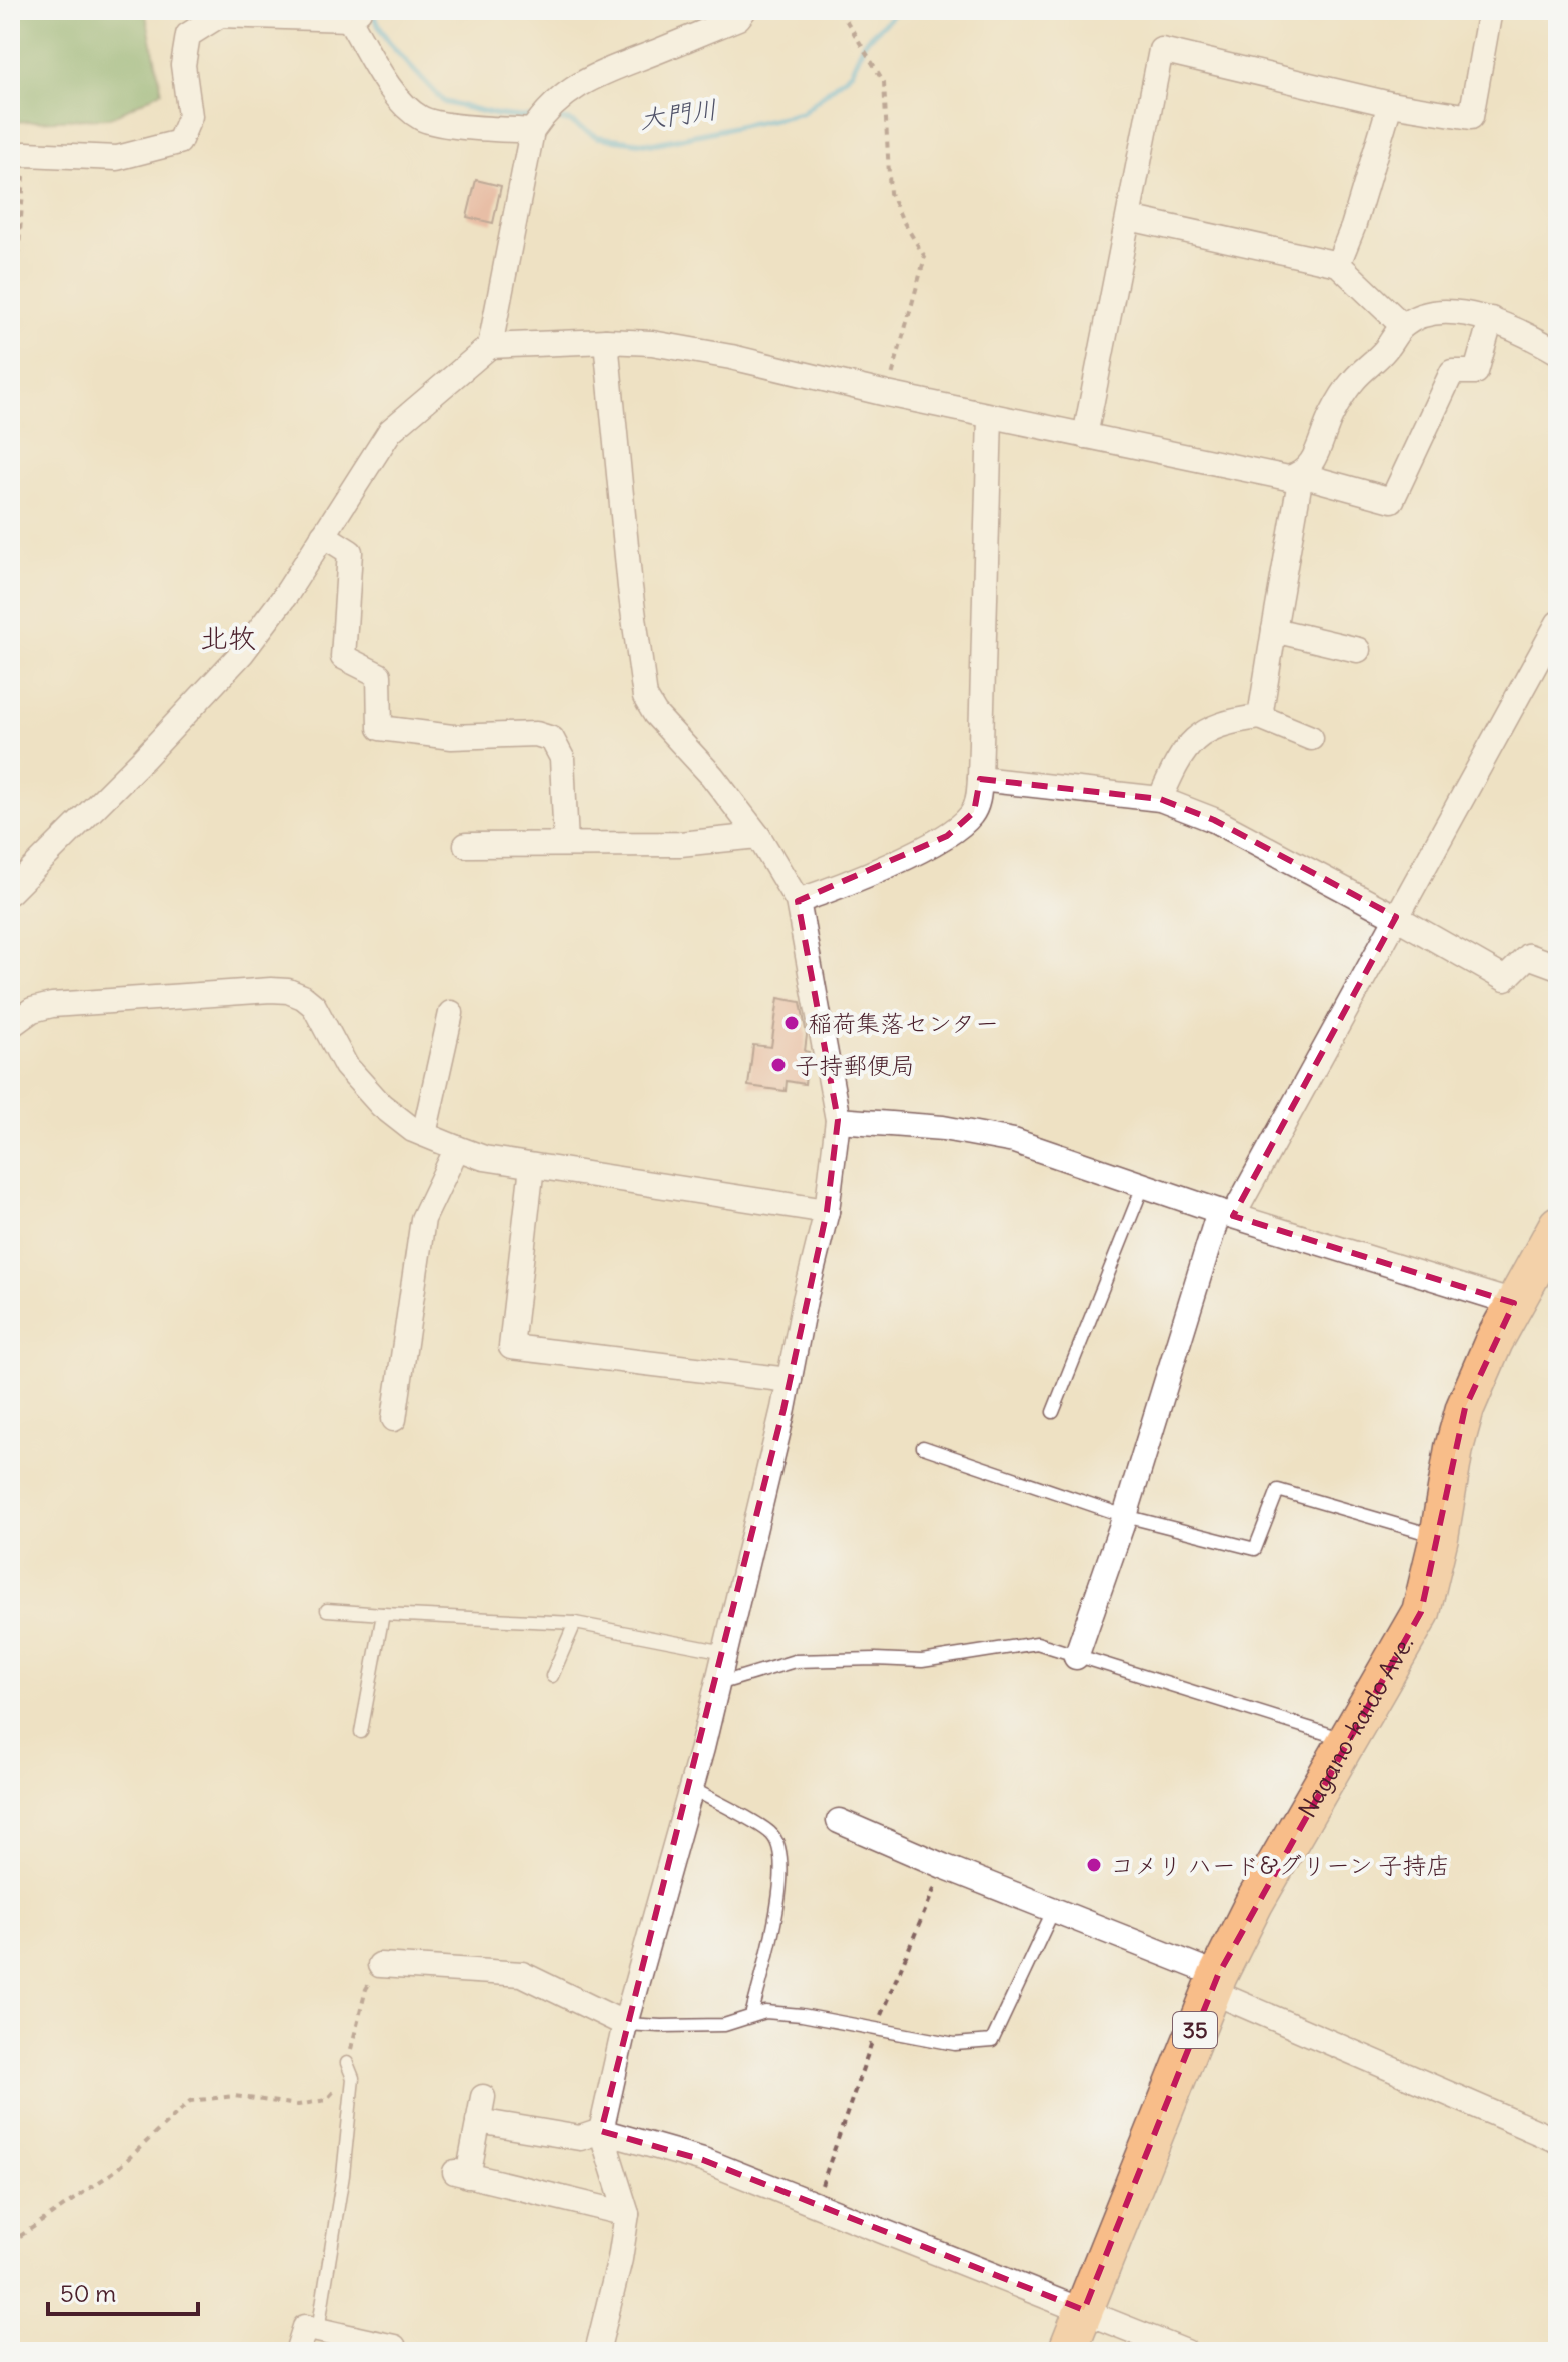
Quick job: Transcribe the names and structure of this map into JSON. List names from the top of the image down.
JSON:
{
  "streets": {
    "main road": ["Nagano-kaido Ave.", "35"]
  },
  "districts": ["北牧"],
  "water": ["大門川"],
  "places": ["稲荷集落センター", "子持郵便局", "コメリ ハード&グリーン 子持店"],
  "scale_bar": "50 m"
}
